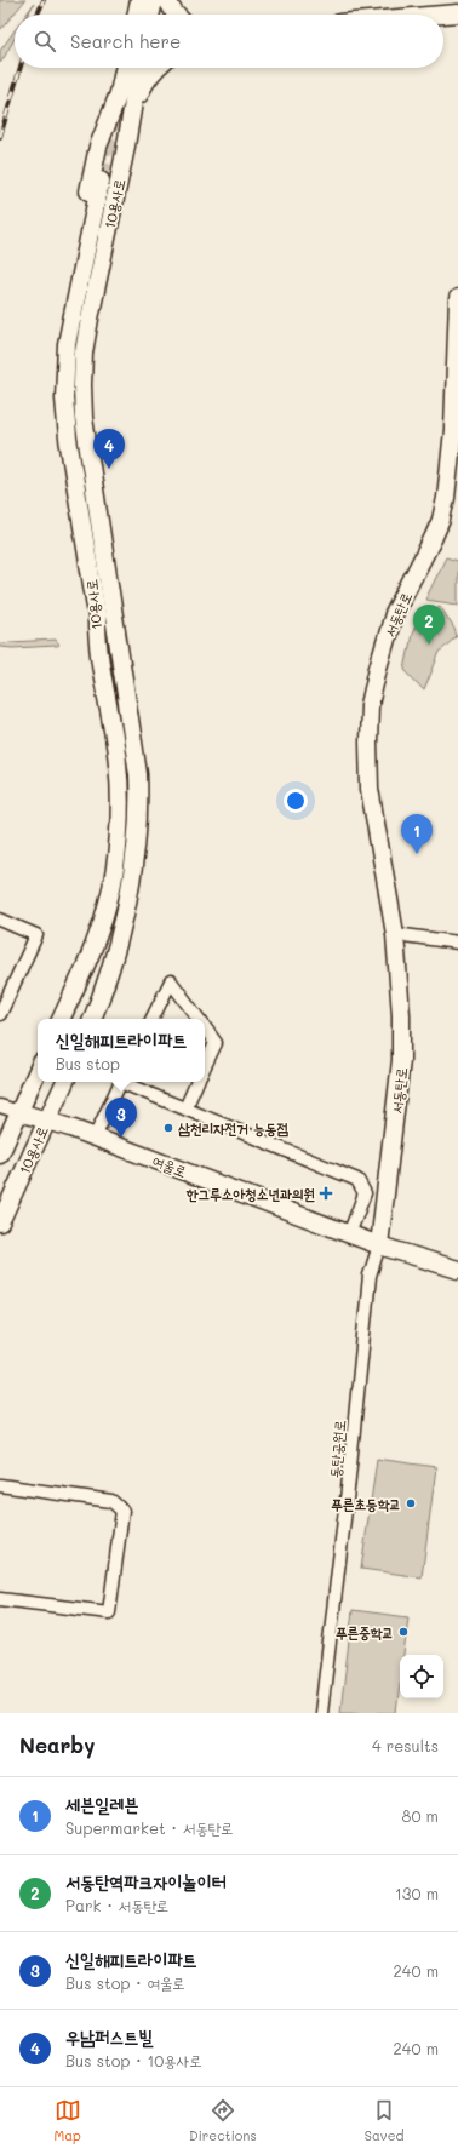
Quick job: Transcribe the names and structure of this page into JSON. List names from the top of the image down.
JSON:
{
  "streets": {
    "street": [
      "10용사로",
      "서동탄로",
      "여울로",
      "동탄공원로"
    ]
  },
  "crossings": [
    ["10용사로", "여울로"],
    ["서동탄로", "여울로"],
    ["서동탄로", "동탄공원로"],
    ["여울로", "동탄공원로"]
  ],
  "places": {
    "other": ["삼천리자전거 능동점", "푸른초등학교", "푸른중학교"],
    "health": ["한그루소아청소년과의원"]
  },
  "page": {
    "search": "Search here",
    "pins": [
      "4",
      "2",
      "1",
      "3"
    ],
    "popup": ["신일해피트라이파트", "Bus stop"],
    "heading": ["Nearby", "4 results"],
    "list": [
      {
        "mark": "1",
        "name": "세븐일레븐",
        "note": "Supermarket · 서동탄로",
        "value": "80 m"
      },
      {
        "mark": "2",
        "name": "서동탄역파크자이놀이터",
        "note": "Park · 서동탄로",
        "value": "130 m"
      },
      {
        "mark": "3",
        "name": "신일해피트라이파트",
        "note": "Bus stop · 여울로",
        "value": "240 m"
      },
      {
        "mark": "4",
        "name": "우남퍼스트빌",
        "note": "Bus stop · 10용사로",
        "value": "240 m"
      }
    ],
    "nav": ["Map", "Directions", "Saved"]
  }
}
